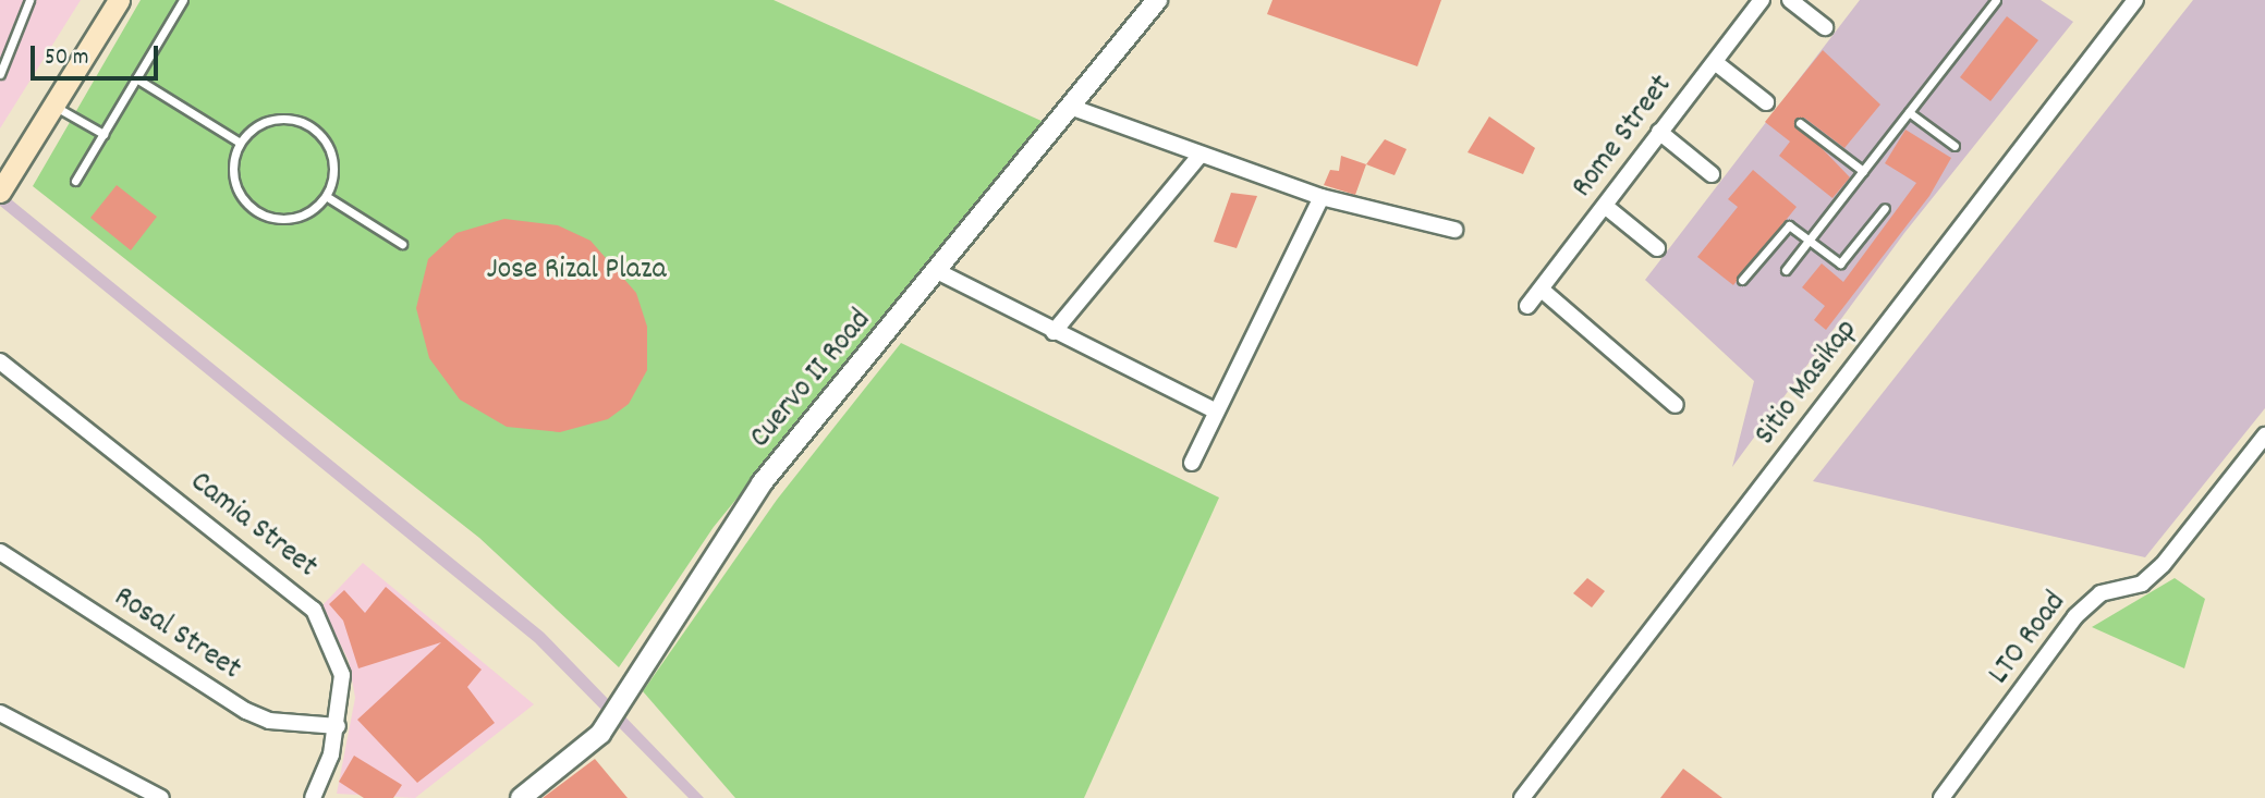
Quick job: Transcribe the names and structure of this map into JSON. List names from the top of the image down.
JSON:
{
  "streets": {
    "street": [
      "Rome Street",
      "Cuervo II Road",
      "Sitio Masikap",
      "Camia Street",
      "Rosal Street",
      "LTO Road"
    ]
  },
  "crossings": [
    ["Camia Street", "Rosal Street"]
  ],
  "parks": ["Jose Rizal Plaza"],
  "scale_bar": "50 m"
}
